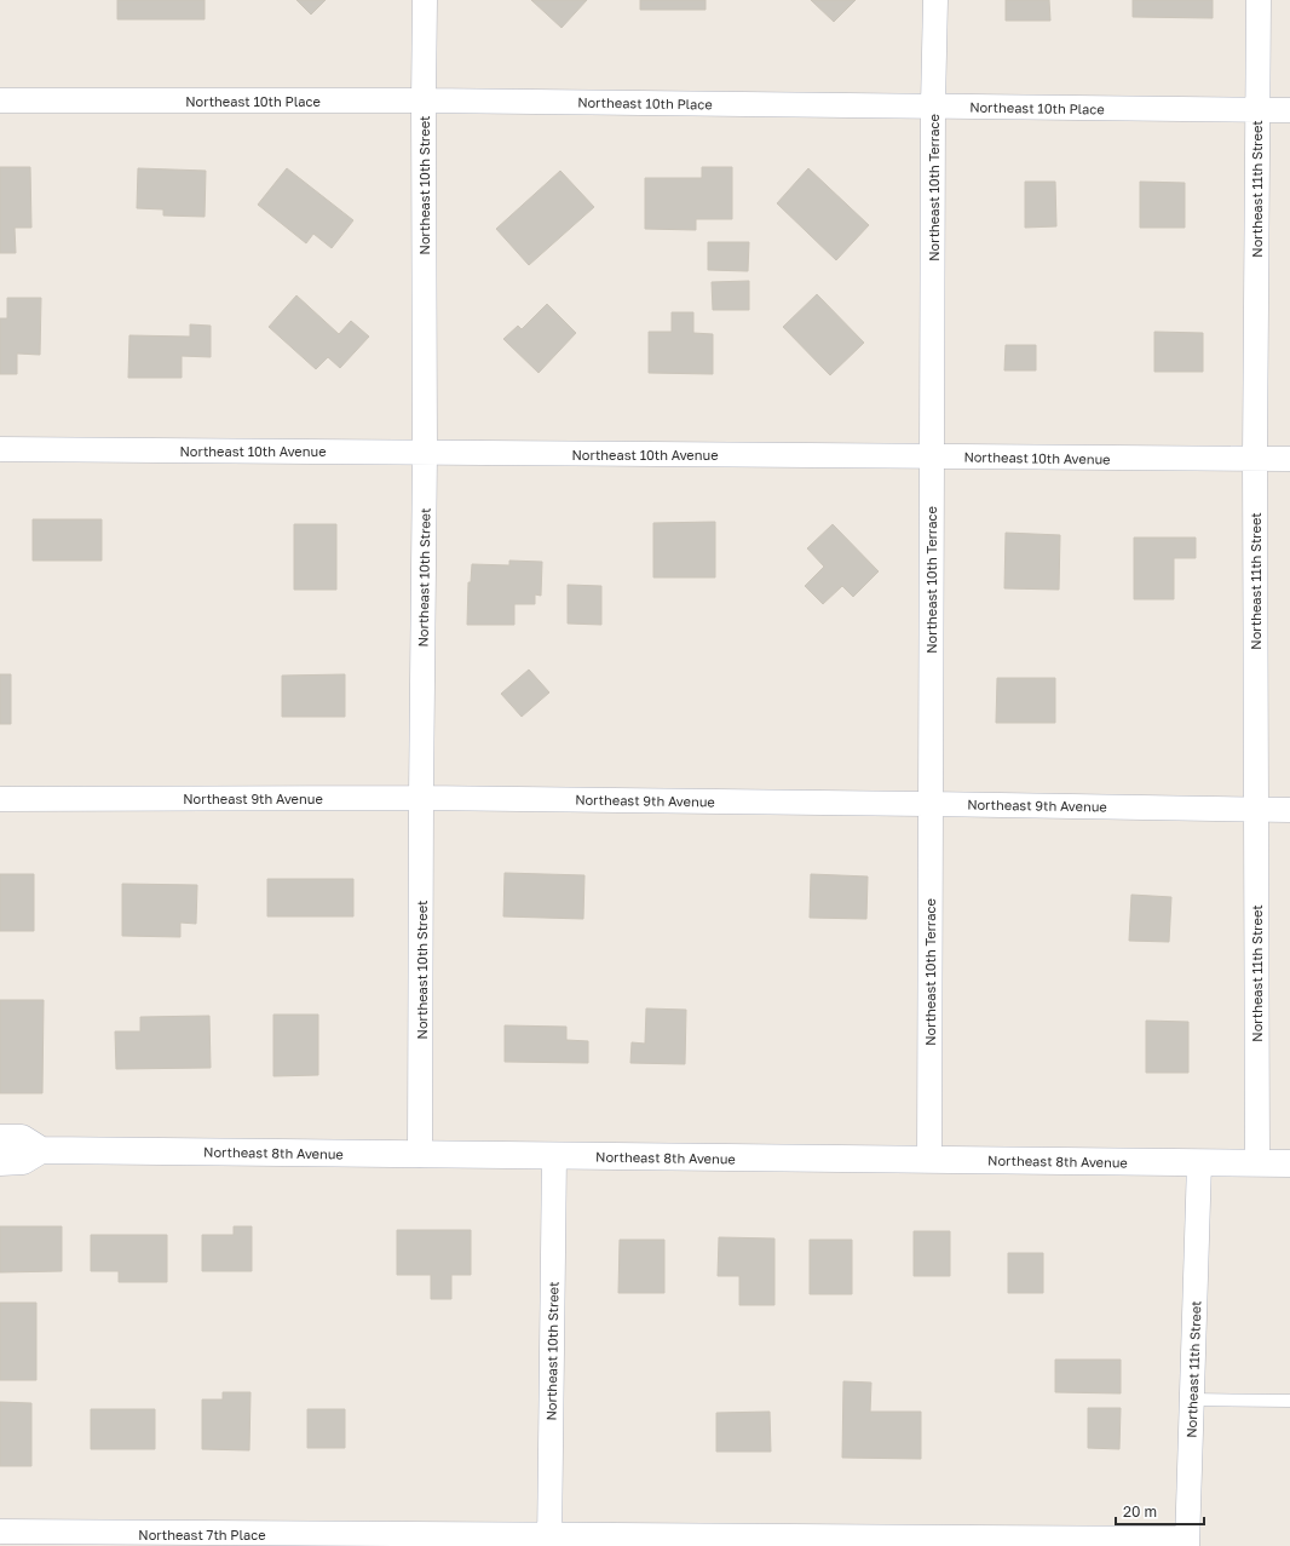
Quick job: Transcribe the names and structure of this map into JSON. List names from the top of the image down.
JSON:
{
  "streets": {
    "street": [
      "Northeast 10th Place",
      "Northeast 10th Street",
      "Northeast 10th Terrace",
      "Northeast 11th Street",
      "Northeast 10th Avenue",
      "Northeast 9th Avenue",
      "Northeast 8th Avenue",
      "Northeast 7th Place"
    ]
  },
  "crossings": [
    ["Northeast 10th Place", "Northeast 10th Street"],
    ["Northeast 10th Place", "Northeast 10th Terrace"],
    ["Northeast 10th Place", "Northeast 11th Street"],
    ["Northeast 10th Street", "Northeast 10th Avenue"],
    ["Northeast 10th Street", "Northeast 9th Avenue"],
    ["Northeast 10th Street", "Northeast 8th Avenue"],
    ["Northeast 10th Street", "Northeast 7th Place"],
    ["Northeast 10th Terrace", "Northeast 10th Avenue"],
    ["Northeast 10th Terrace", "Northeast 9th Avenue"],
    ["Northeast 10th Terrace", "Northeast 8th Avenue"],
    ["Northeast 11th Street", "Northeast 10th Avenue"],
    ["Northeast 11th Street", "Northeast 9th Avenue"],
    ["Northeast 11th Street", "Northeast 8th Avenue"],
    ["Northeast 11th Street", "Northeast 7th Place"]
  ],
  "scale_bar": "20 m"
}
